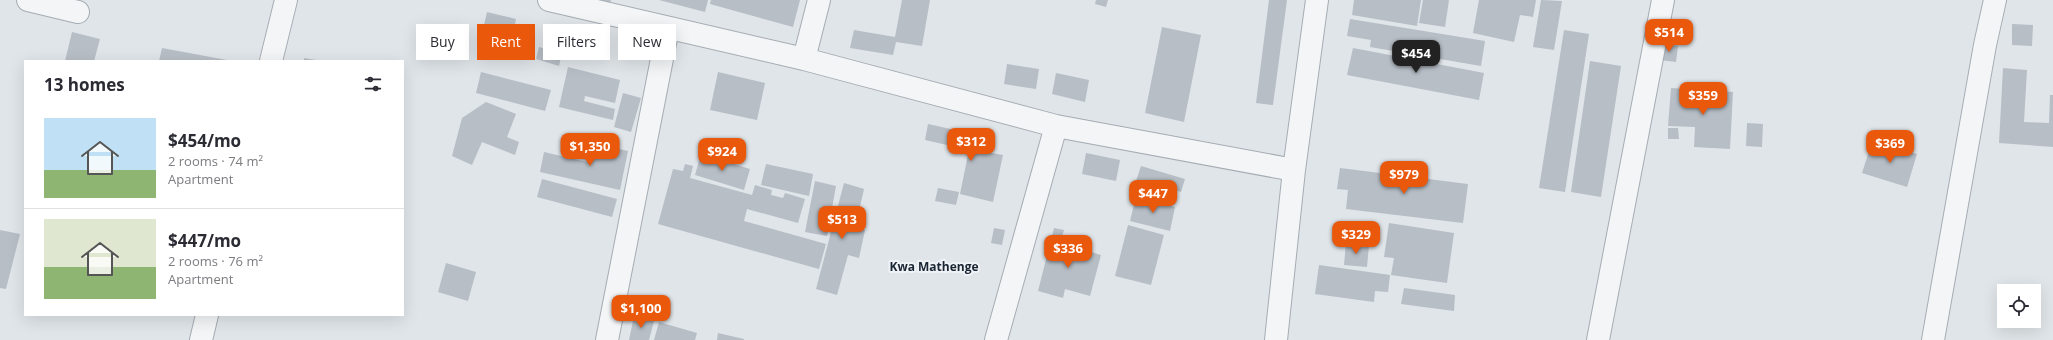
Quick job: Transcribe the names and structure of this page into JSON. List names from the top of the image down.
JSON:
{
  "districts": ["Kwa Mathenge"],
  "page": {
    "price": [
      "$514",
      "$454",
      "$359",
      "$312",
      "$369",
      "$1,350",
      "$924",
      "$979",
      "$447",
      "$513",
      "$329",
      "$336",
      "$1,100"
    ],
    "chip": [
      "Buy",
      "Rent",
      "Filters",
      "New"
    ],
    "heading": "13 homes",
    "list": [
      {
        "name": "$454/mo",
        "note": "2 rooms · 74 m² · Apartment"
      },
      {
        "name": "$447/mo",
        "note": "2 rooms · 76 m² · Apartment"
      }
    ]
  }
}
